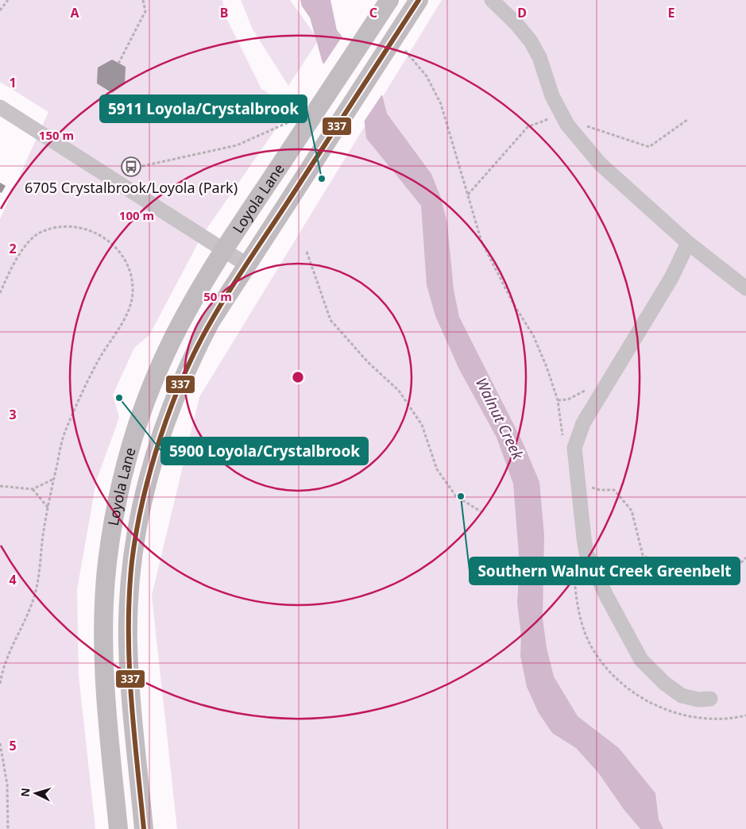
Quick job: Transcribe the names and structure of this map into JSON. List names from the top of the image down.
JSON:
{
  "streets": {
    "main road": ["Loyola Lane"]
  },
  "water": ["Walnut Creek"],
  "places": {
    "bus stop": ["6705 Crystalbrook/Loyola (Park)"],
    "other": ["5911 Loyola/Crystalbrook", "5900 Loyola/Crystalbrook", "Southern Walnut Creek Greenbelt"]
  },
  "lines": ["transit line 337"],
  "north": "left",
  "grid": {
    "columns": [
      "A",
      "B",
      "C",
      "D",
      "E"
    ],
    "rows": [
      "1",
      "2",
      "3",
      "4",
      "5"
    ]
  },
  "rings": ["150 m", "100 m", "50 m"]
}
